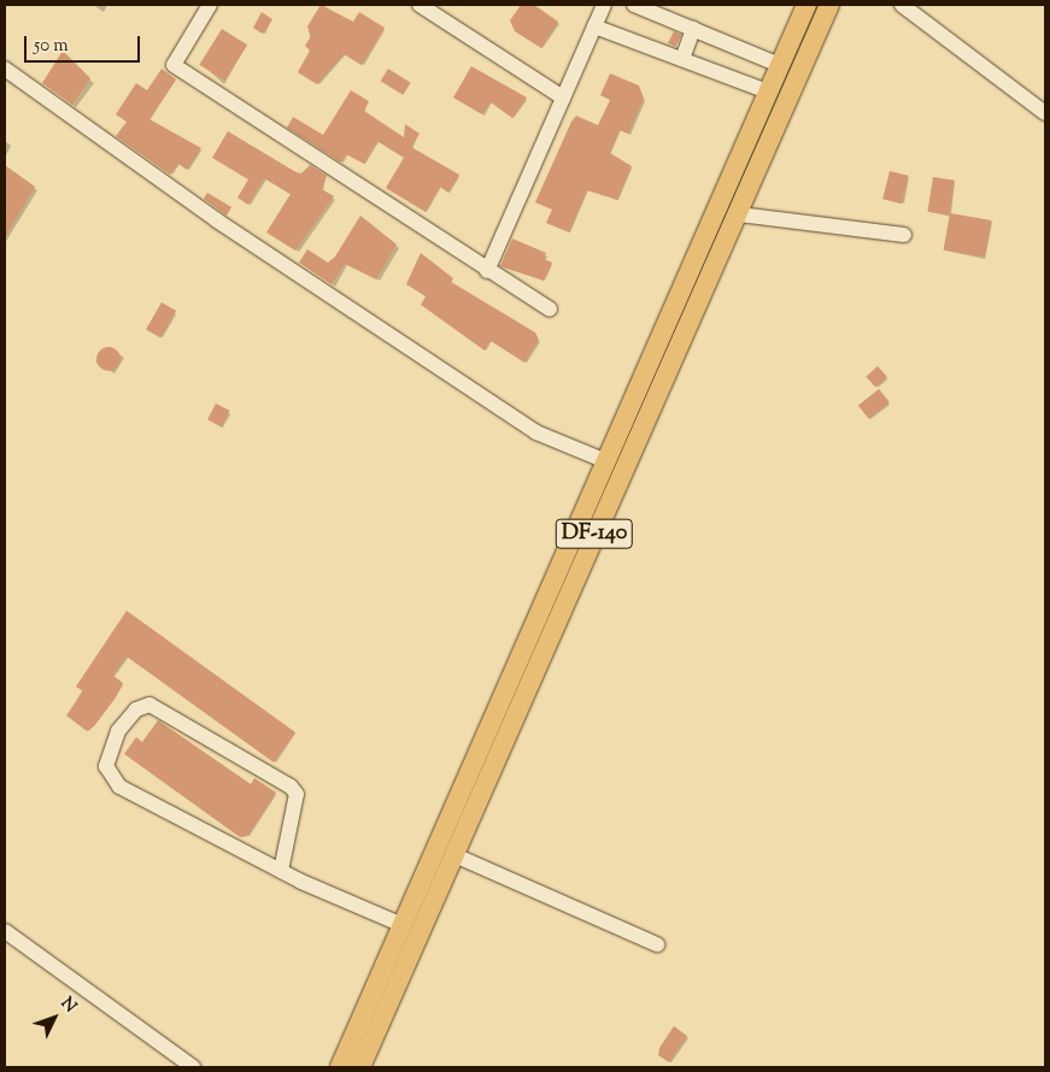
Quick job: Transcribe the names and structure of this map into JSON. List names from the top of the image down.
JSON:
{
  "streets": {
    "main road": ["DF-140"]
  },
  "scale_bar": "50 m",
  "north": "top right"
}
